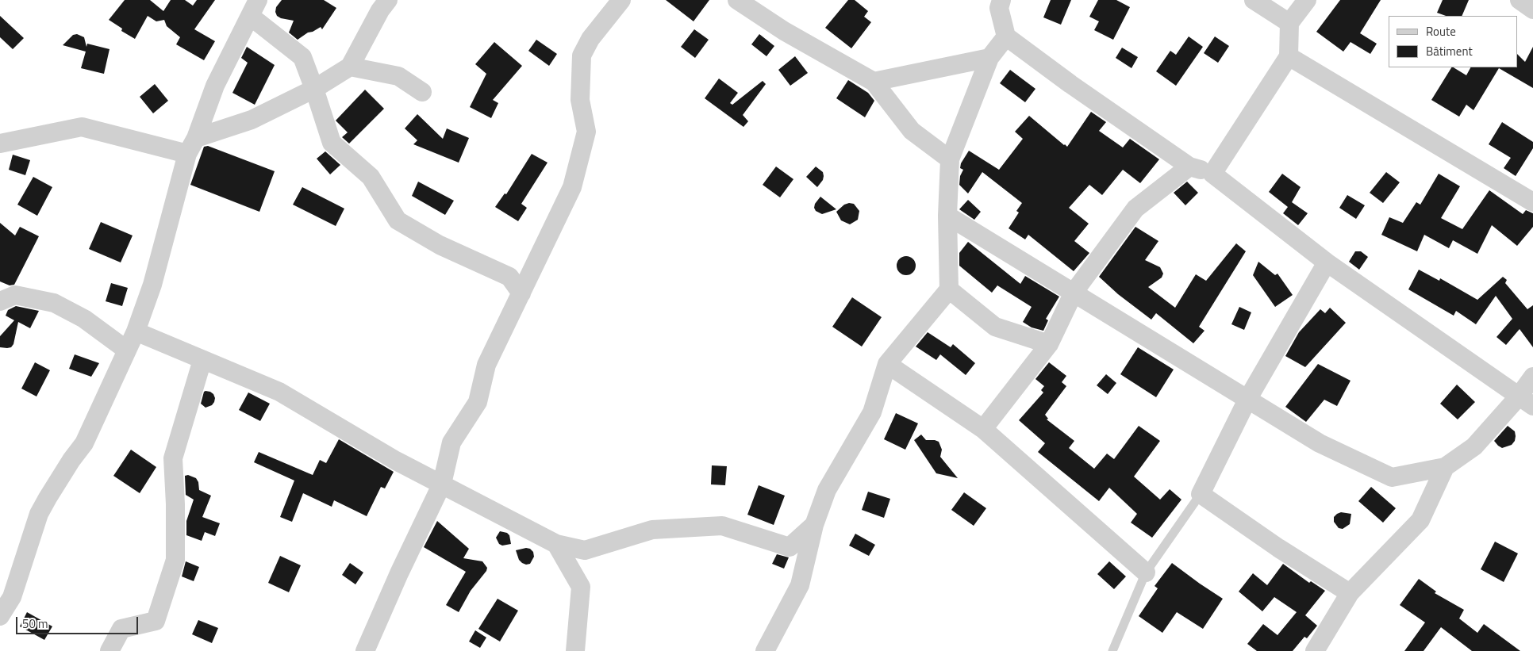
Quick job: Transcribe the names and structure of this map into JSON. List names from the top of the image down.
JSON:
{
  "legend": ["Route", "Bâtiment"],
  "scale_bar": "50 m"
}
